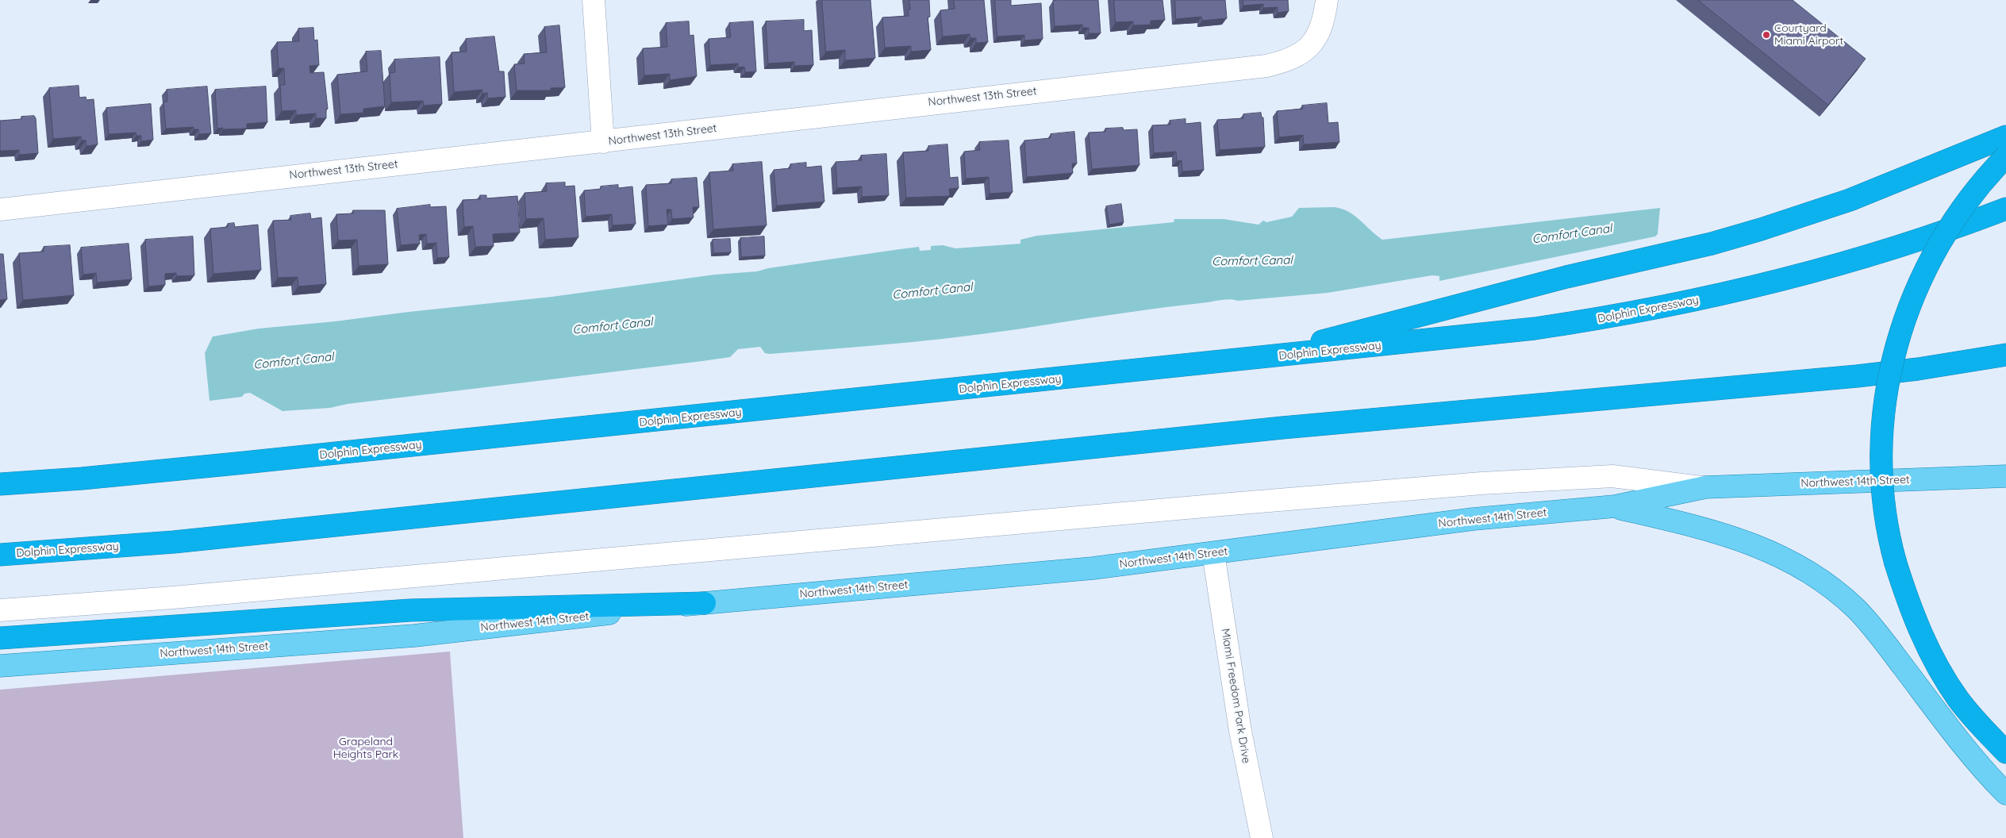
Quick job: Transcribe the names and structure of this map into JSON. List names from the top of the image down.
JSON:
{
  "streets": {
    "highway": ["Dolphin Expressway"],
    "main road": ["Northwest 14th Street"],
    "street": ["Northwest 13th Street", "Miami Freedom Park Drive"]
  },
  "crossings": [
    ["Northwest 14th Street", "Miami Freedom Park Drive"]
  ],
  "water": ["Comfort Canal"],
  "parks": ["Grapeland Heights Park"],
  "places": ["Courtyard Miami Airport"]
}
